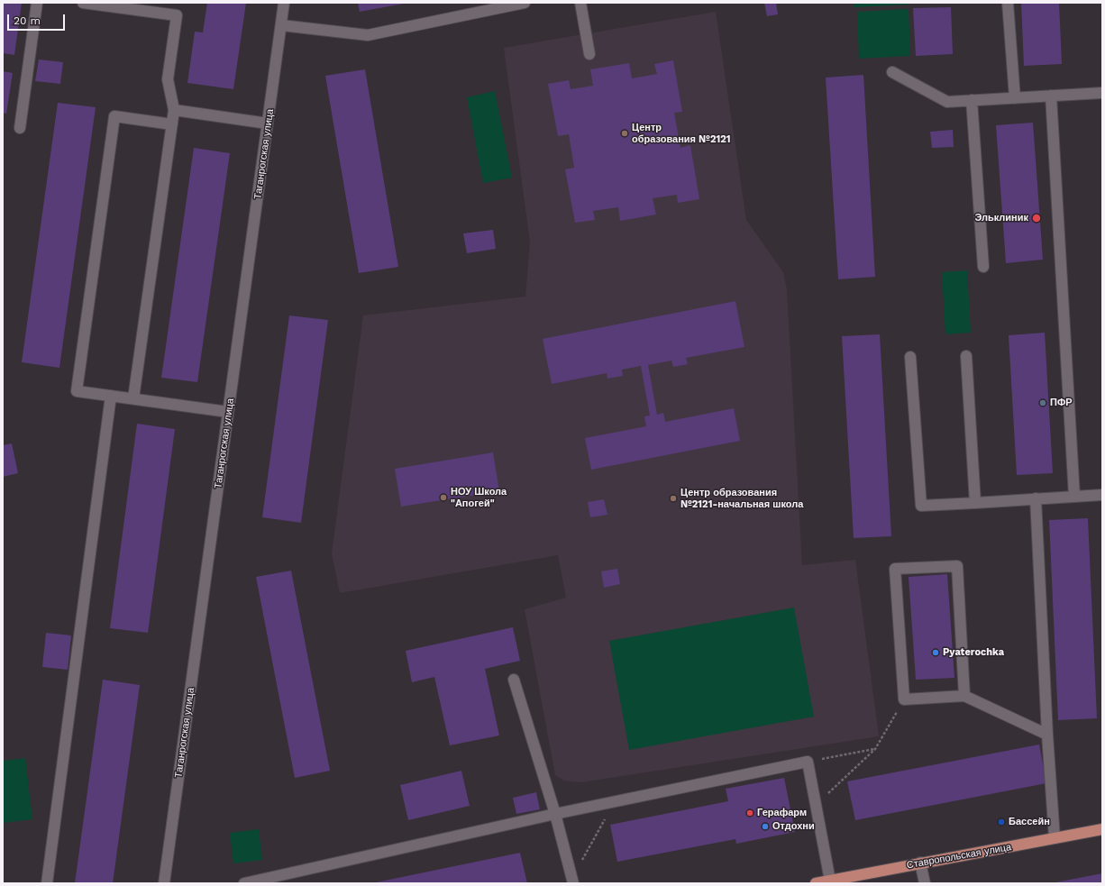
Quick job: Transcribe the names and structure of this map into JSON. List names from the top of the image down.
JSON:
{
  "streets": {
    "main road": ["Ставропольская улица"],
    "street": ["Таганрогская улица"]
  },
  "places": [
    "Центр образования №2121",
    "Эльклиник",
    "ПФР",
    "НОУ Школа \"Апогей\"",
    "Центр образования №2121-начальная школа",
    "Pyaterochka",
    "Герафарм",
    "Бассейн",
    "Отдохни"
  ],
  "scale_bar": "20 m"
}
